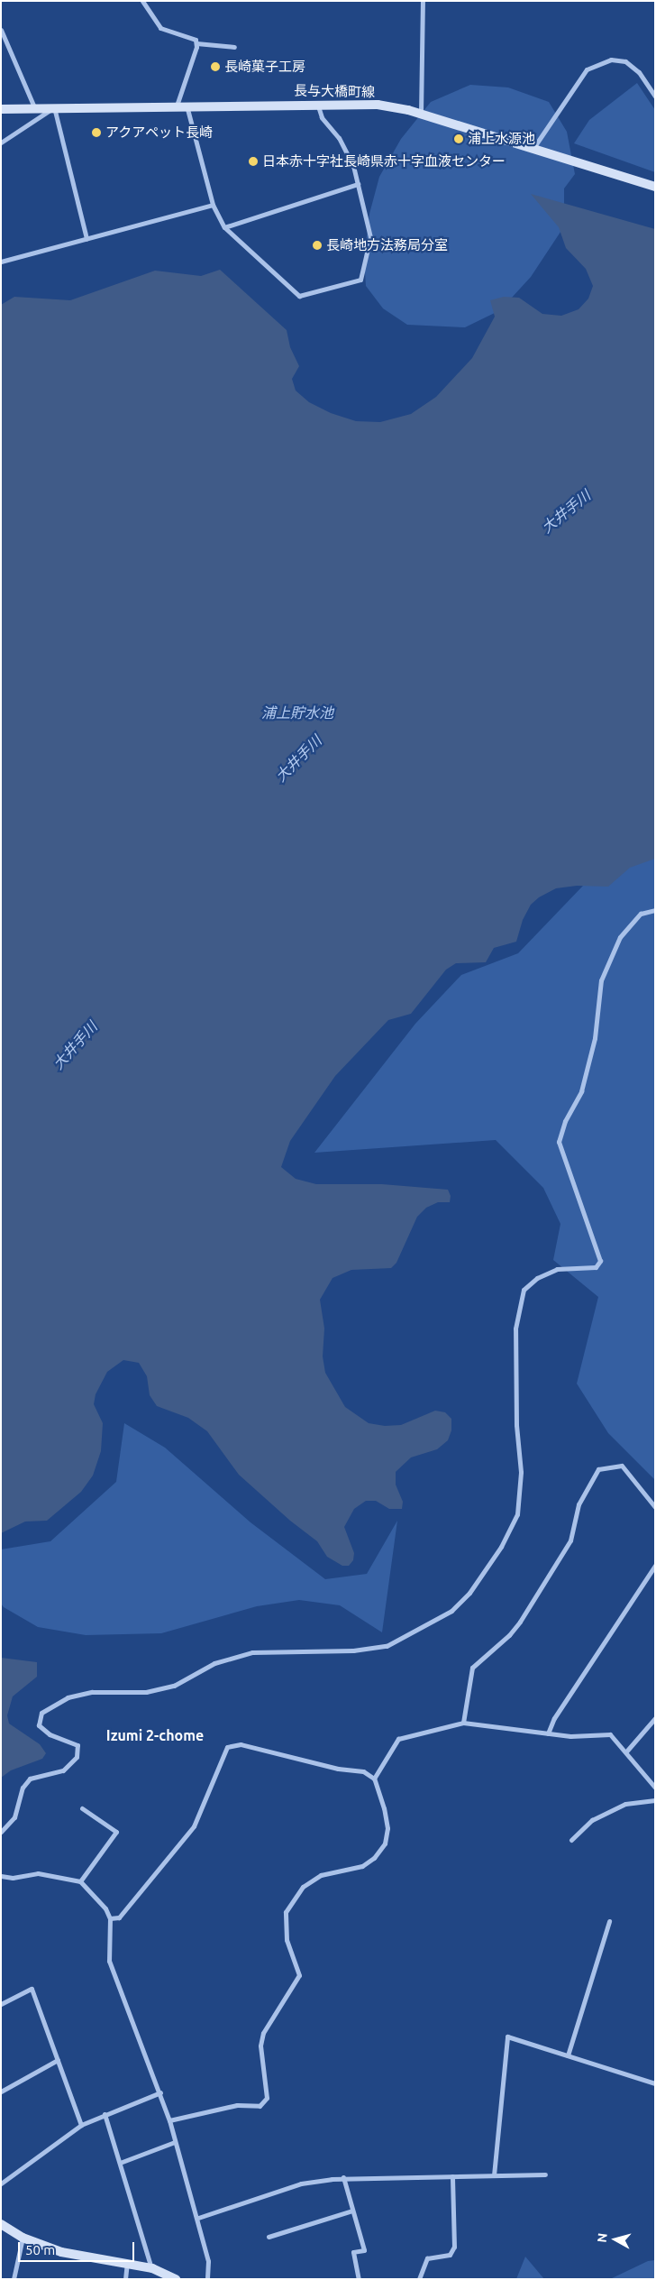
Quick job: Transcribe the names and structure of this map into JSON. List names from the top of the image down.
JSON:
{
  "streets": {
    "main road": ["長与大橋町線"]
  },
  "districts": ["Izumi 2-chome"],
  "water": ["大井手川", "浦上貯水池"],
  "places": [
    "長崎菓子工房",
    "アクアペット長崎",
    "浦上水源池",
    "日本赤十字社長崎県赤十字血液センター",
    "長崎地方法務局分室"
  ],
  "scale_bar": "50 m",
  "north": "left"
}
